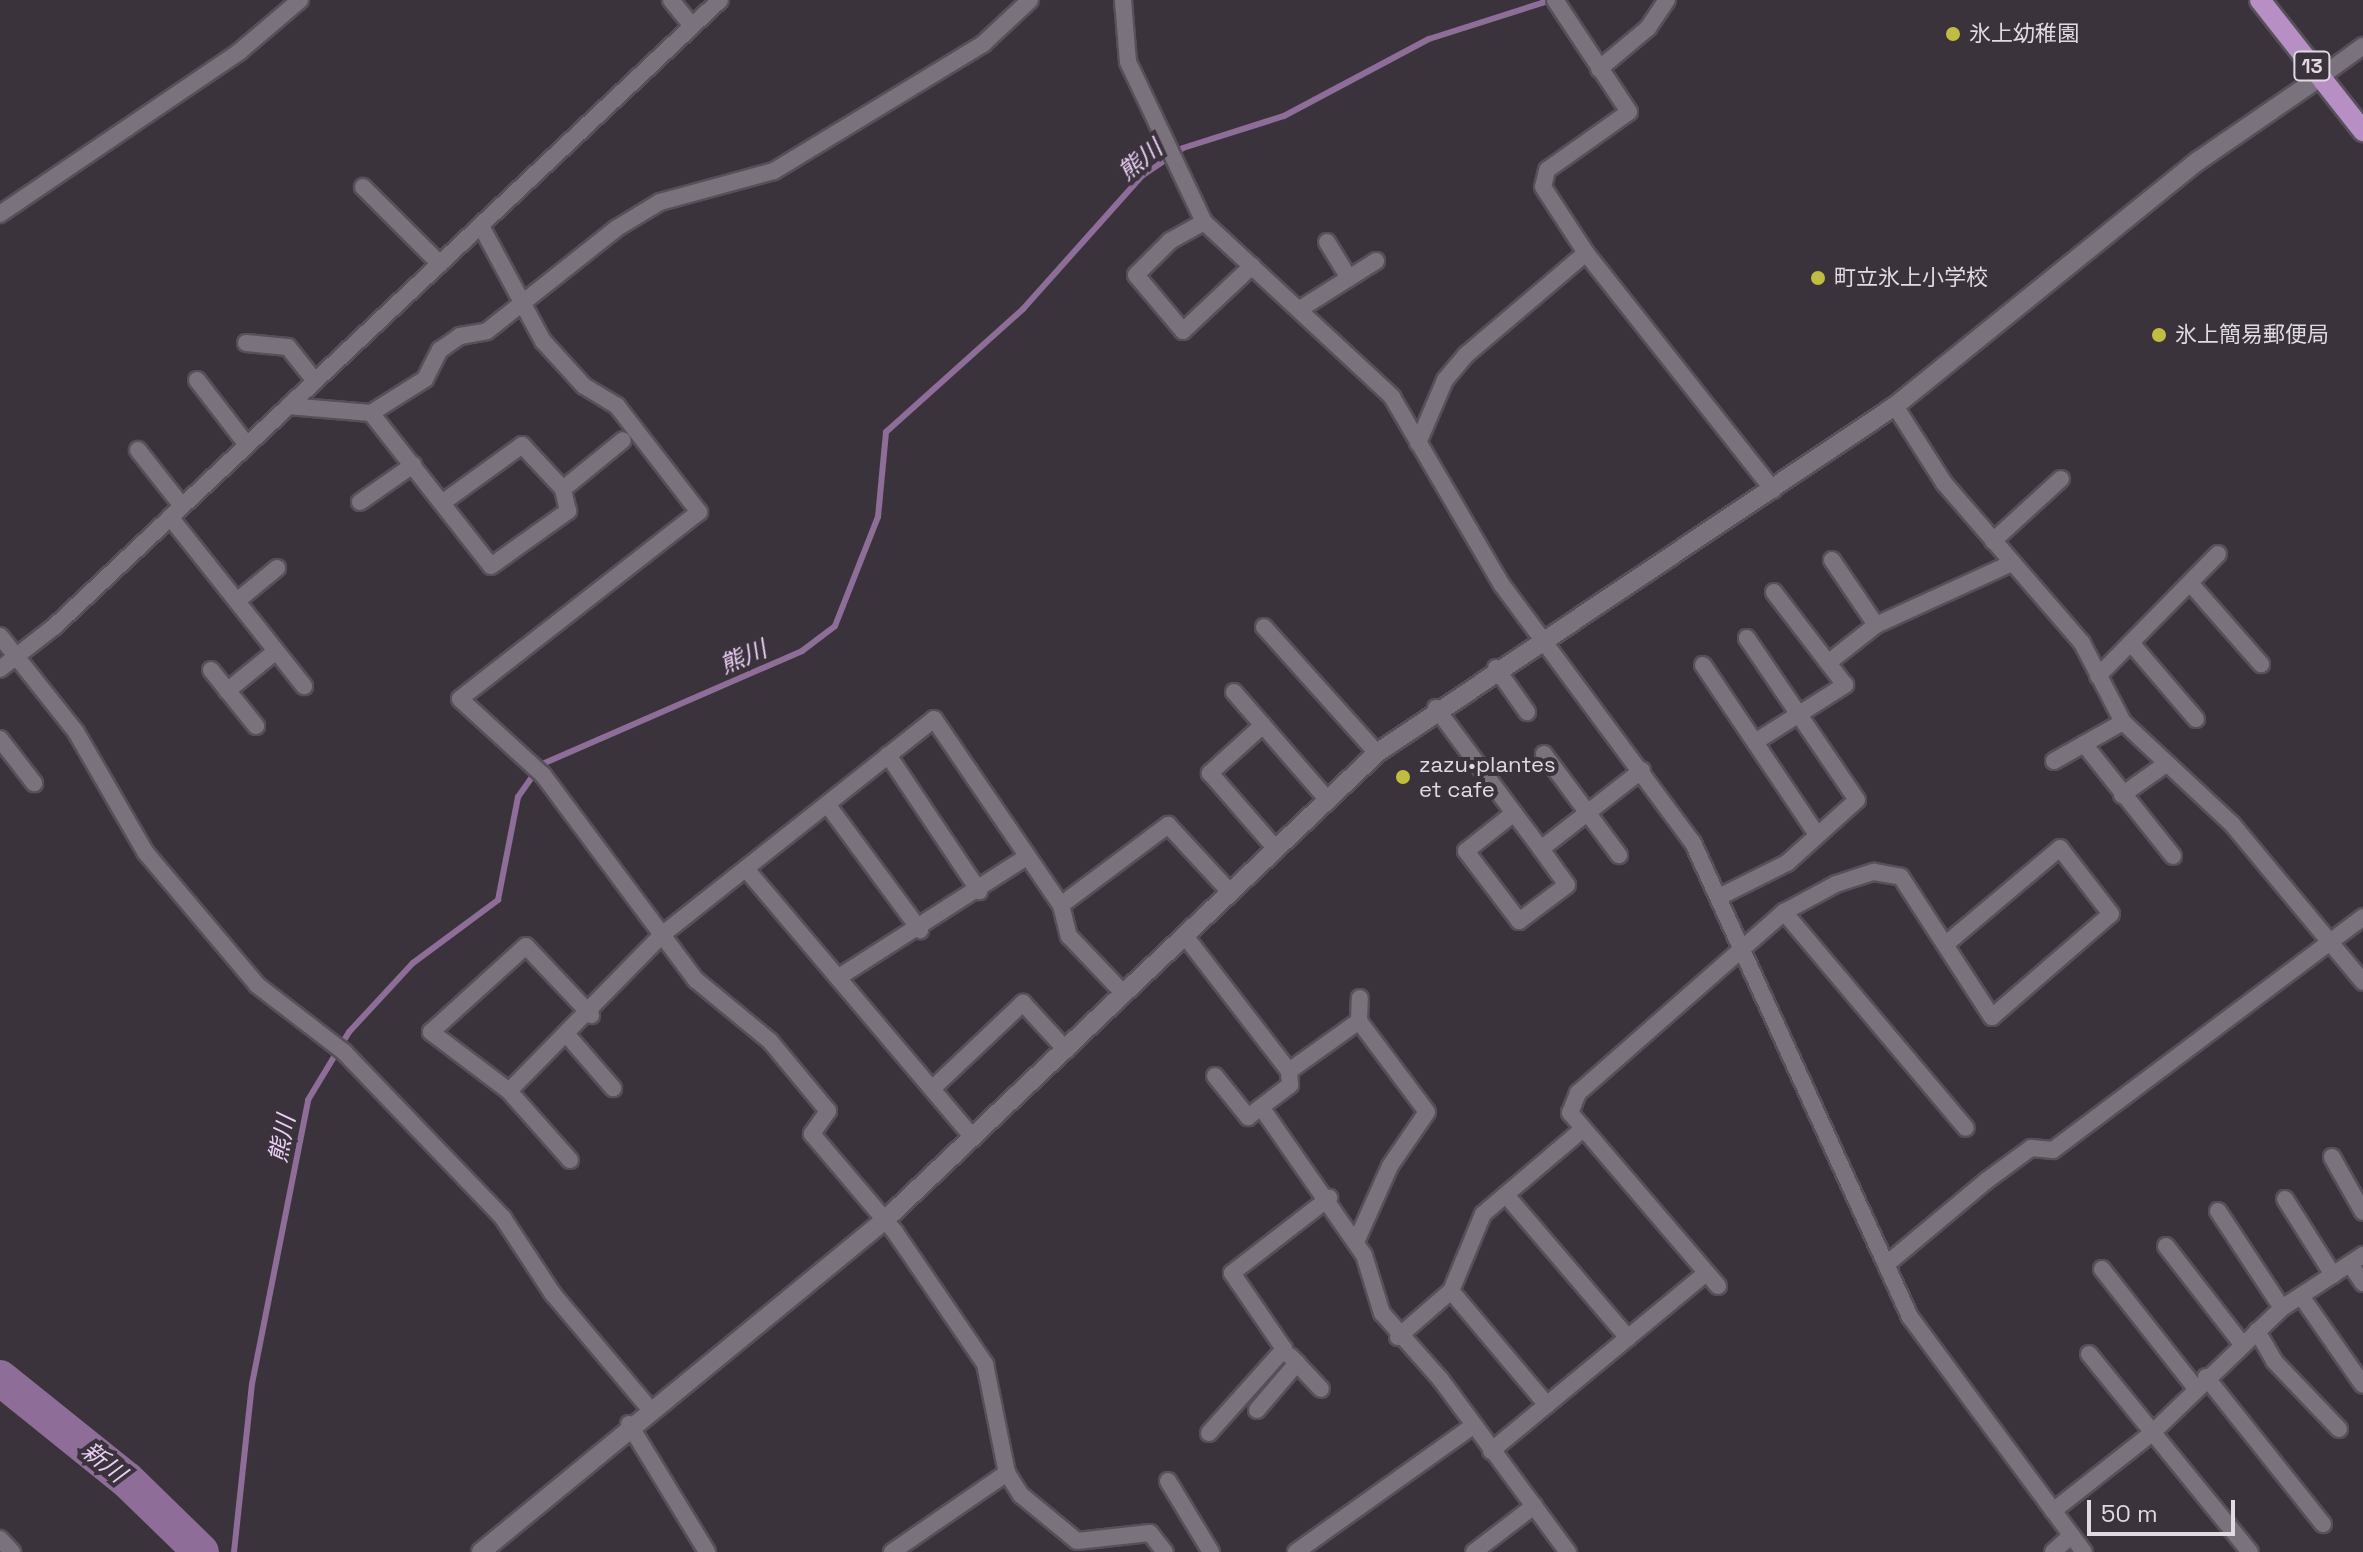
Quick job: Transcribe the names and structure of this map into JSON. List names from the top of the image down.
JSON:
{
  "streets": {
    "main road": ["13"]
  },
  "water": ["熊川", "新川"],
  "places": [
    "氷上幼稚園",
    "町立氷上小学校",
    "氷上簡易郵便局",
    "zazu•plantes et cafe"
  ],
  "scale_bar": "50 m"
}
